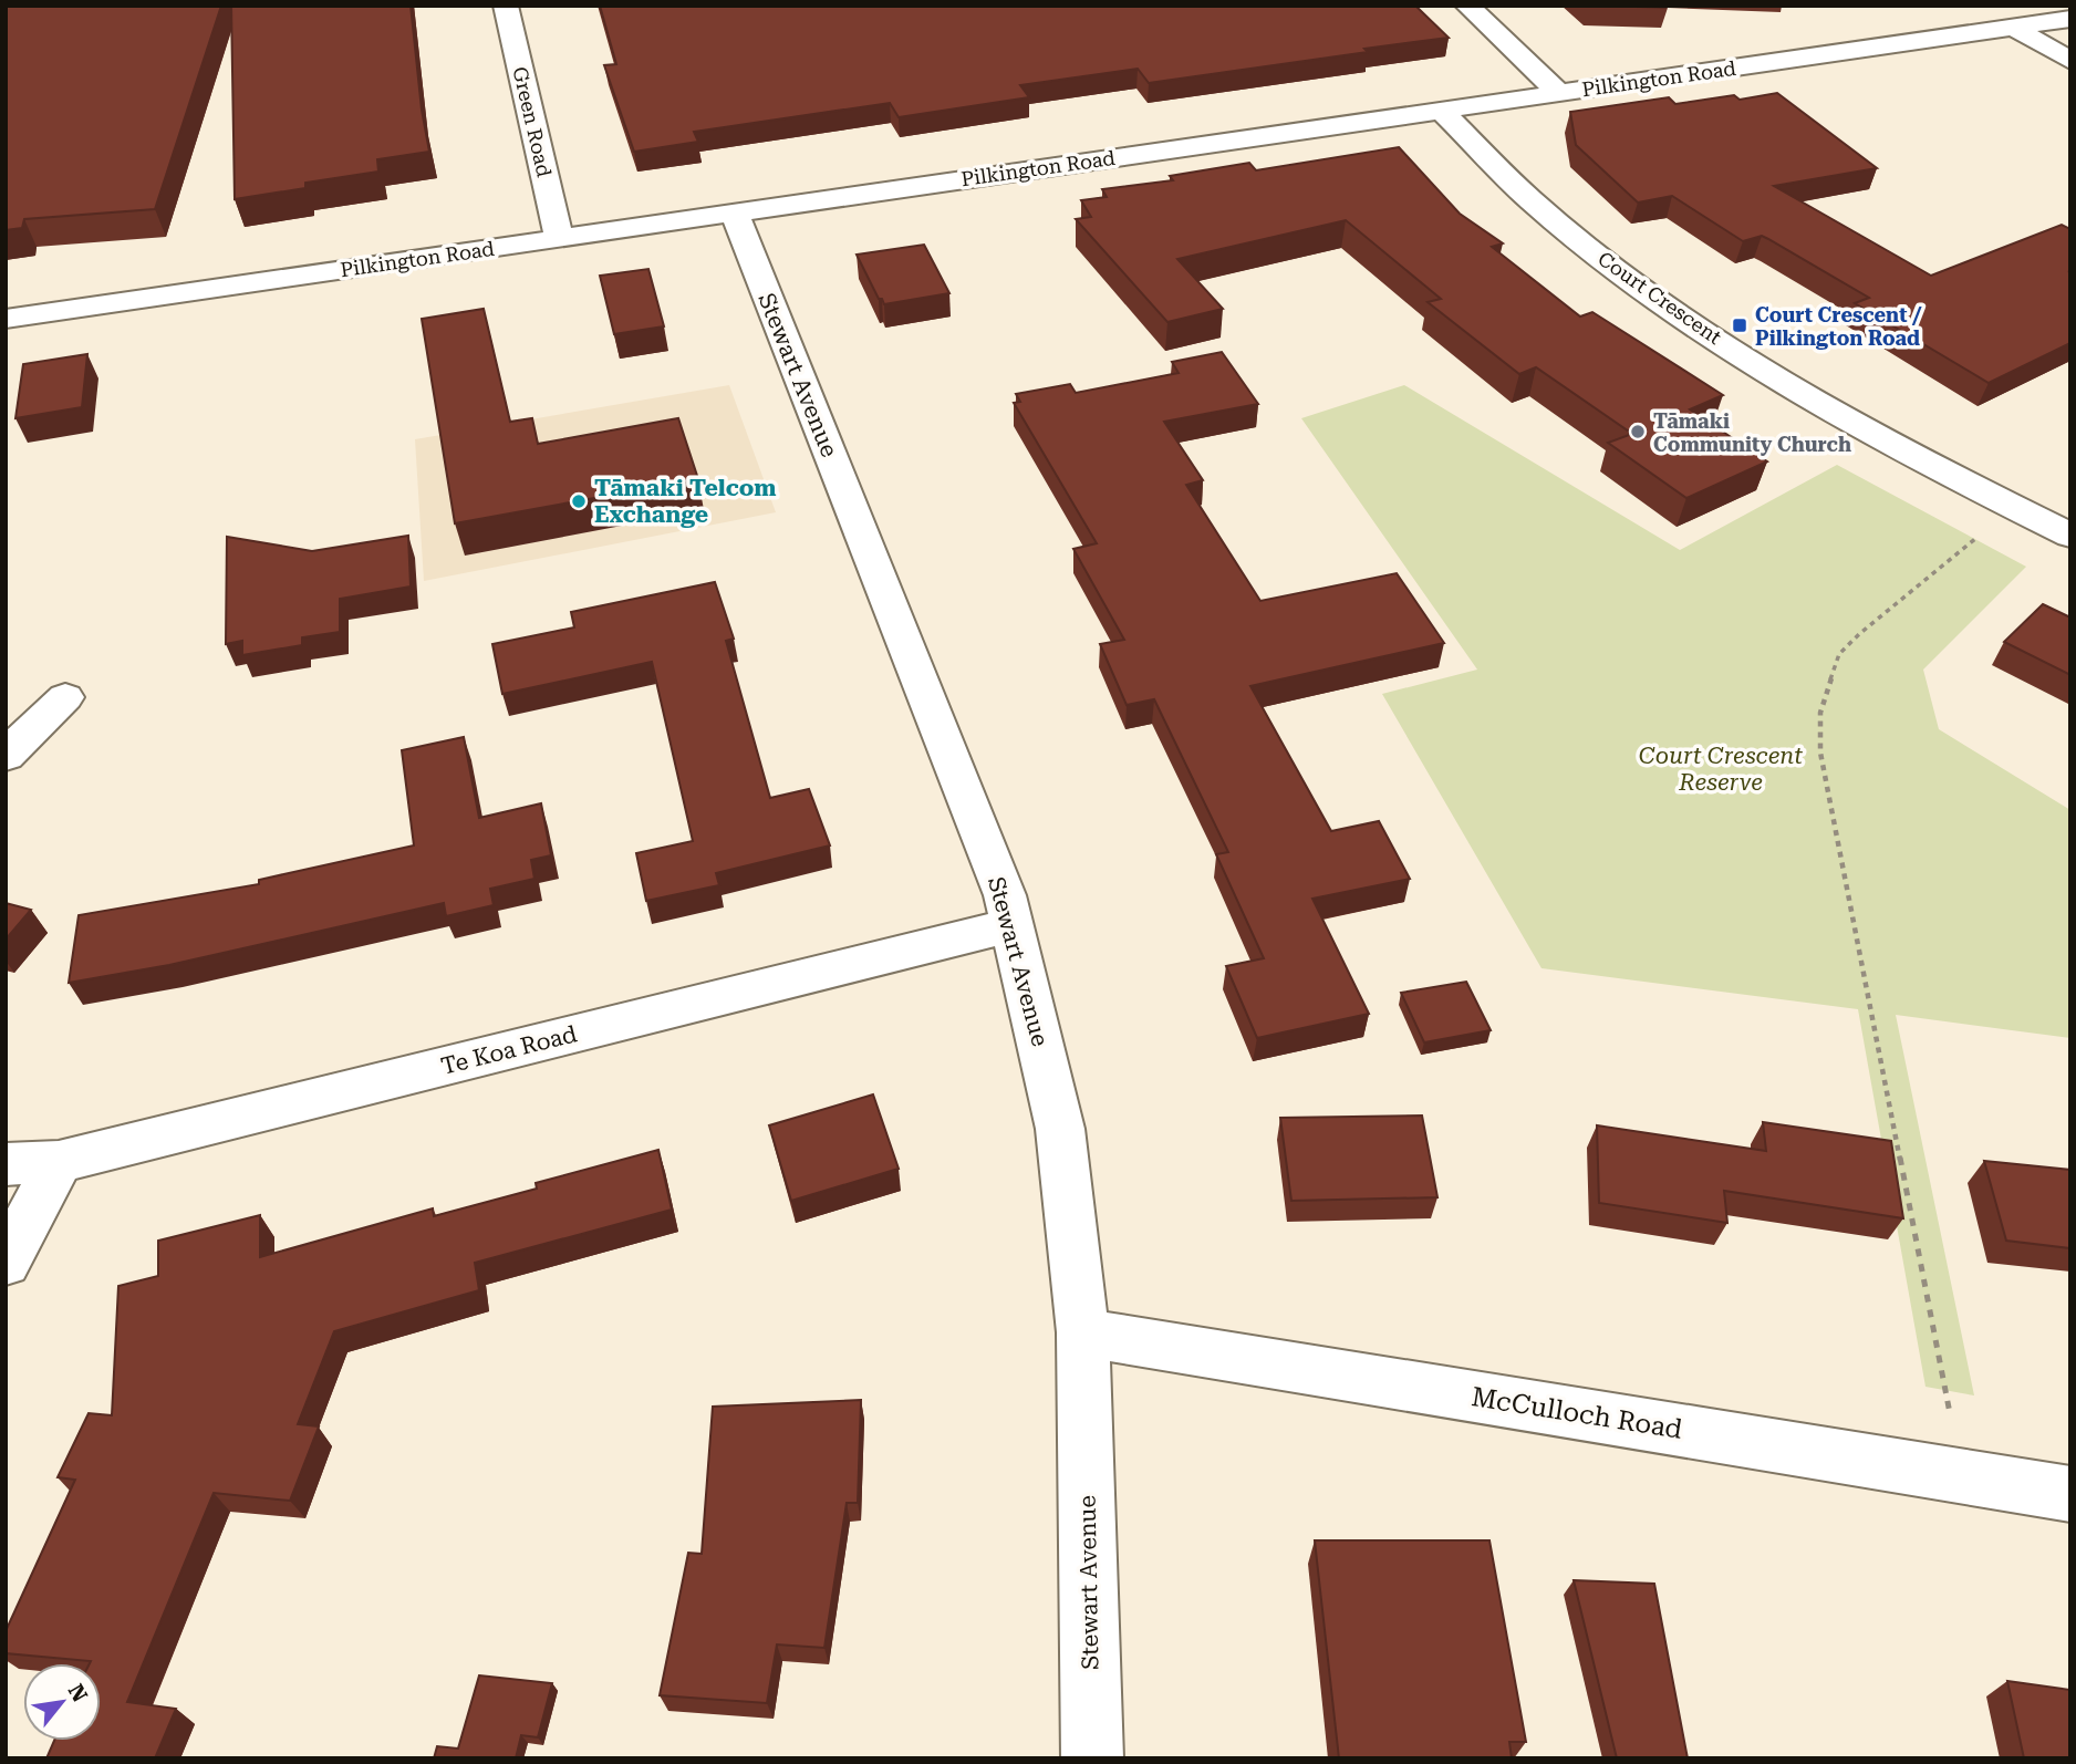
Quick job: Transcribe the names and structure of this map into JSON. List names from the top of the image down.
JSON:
{
  "streets": {
    "street": [
      "Pilkington Road",
      "Green Road",
      "Court Crescent",
      "Stewart Avenue",
      "Te Koa Road",
      "McCulloch Road"
    ]
  },
  "crossings": [
    ["Pilkington Road", "Green Road"],
    ["Pilkington Road", "Court Crescent"],
    ["Pilkington Road", "Stewart Avenue"],
    ["Stewart Avenue", "Te Koa Road"],
    ["Stewart Avenue", "McCulloch Road"]
  ],
  "parks": ["Court Crescent Reserve"],
  "places": {
    "transit": ["Court Crescent / Pilkington Road"],
    "other": ["Tāmaki Community Church", "Tāmaki Telcom Exchange"]
  },
  "north": "top right"
}
